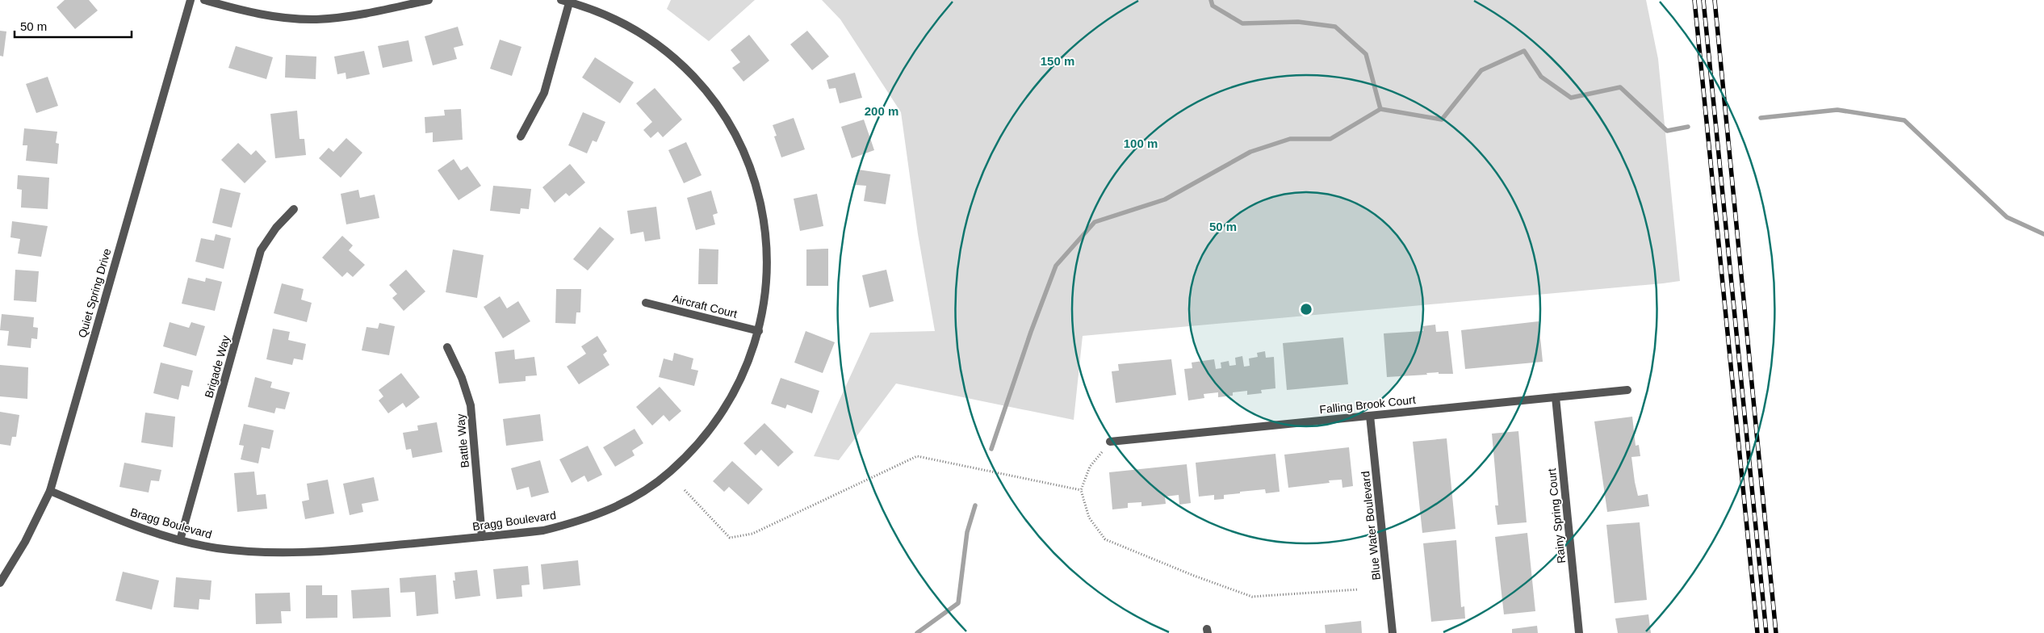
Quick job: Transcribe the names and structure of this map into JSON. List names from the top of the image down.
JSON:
{
  "streets": {
    "street": [
      "Quiet Spring Drive",
      "Aircraft Court",
      "Brigade Way",
      "Falling Brook Court",
      "Battle Way",
      "Rainy Spring Court",
      "Bragg Boulevard",
      "Blue Water Boulevard"
    ]
  },
  "crossings": [
    ["Quiet Spring Drive", "Bragg Boulevard"],
    ["Aircraft Court", "Bragg Boulevard"],
    ["Brigade Way", "Bragg Boulevard"],
    ["Falling Brook Court", "Rainy Spring Court"],
    ["Falling Brook Court", "Blue Water Boulevard"],
    ["Battle Way", "Bragg Boulevard"]
  ],
  "scale_bar": "50 m",
  "rings": [
    "150 m",
    "200 m",
    "100 m",
    "50 m"
  ]
}
